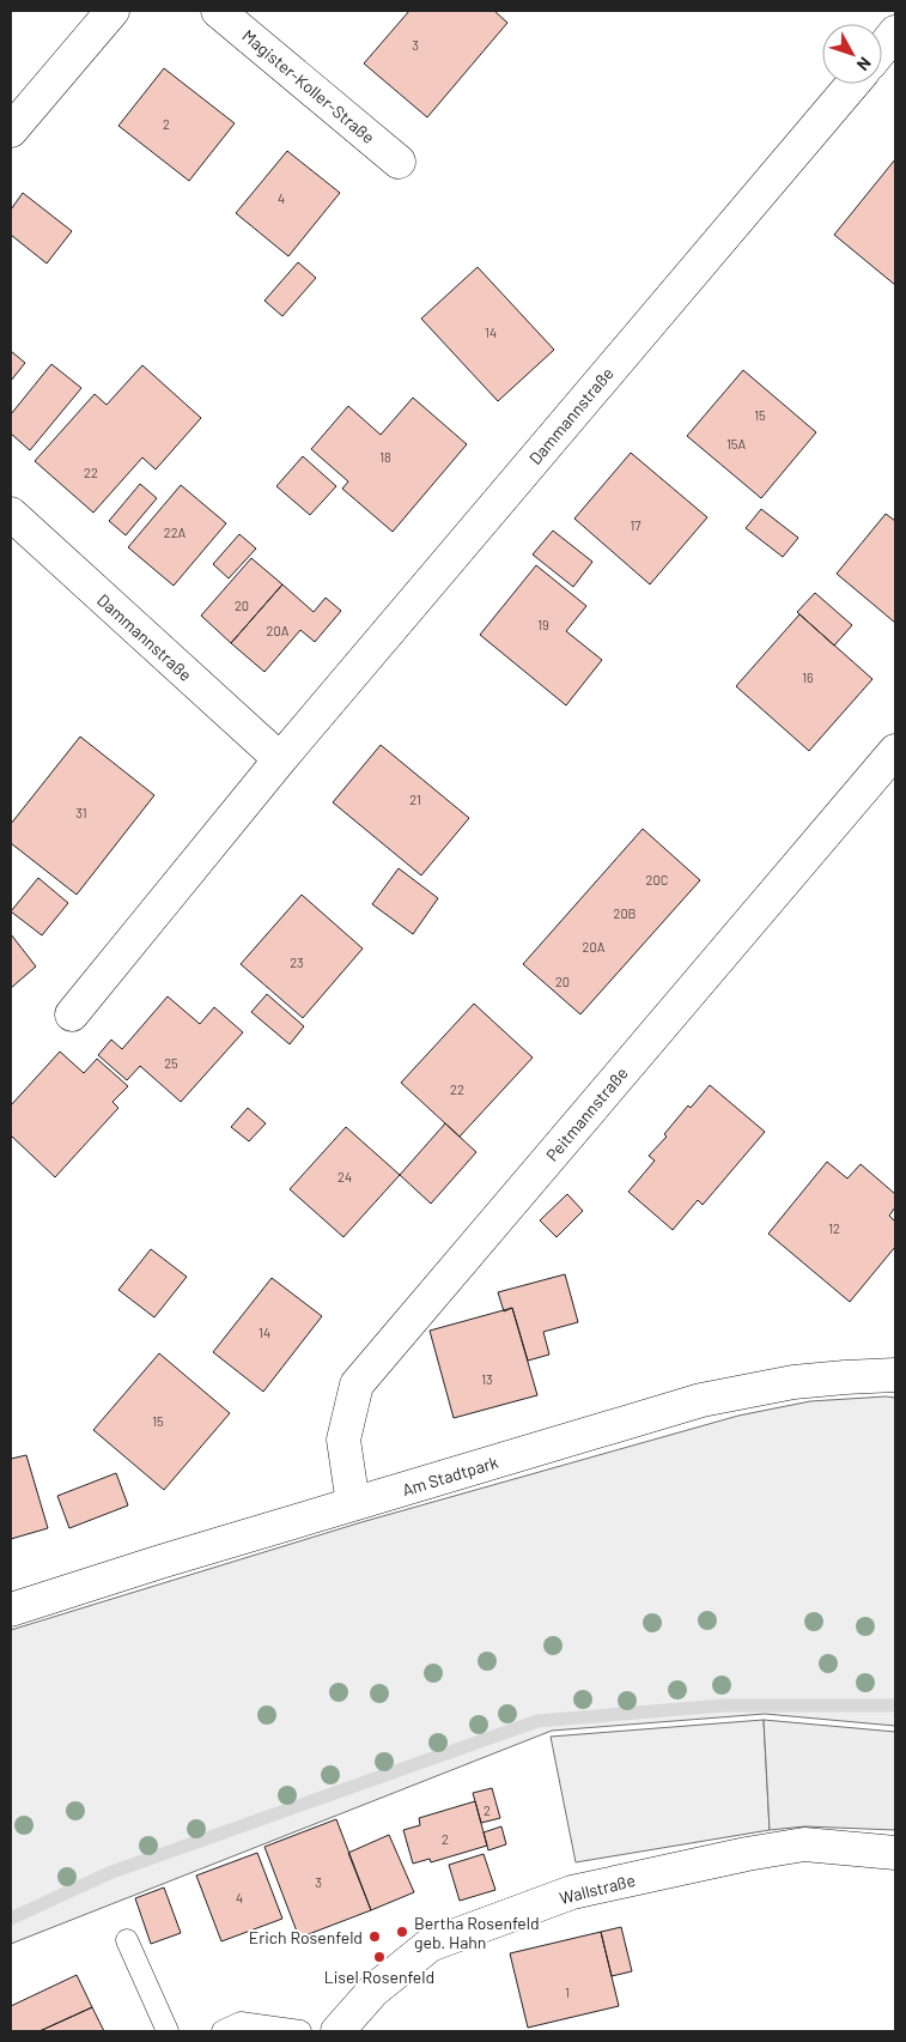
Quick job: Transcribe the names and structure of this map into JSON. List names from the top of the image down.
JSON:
{
  "streets": {
    "street": [
      "Magister-Koller-Straße",
      "Dammannstraße",
      "Peitmannstraße",
      "Am Stadtpark",
      "Wallstraße"
    ]
  },
  "crossings": [
    ["Peitmannstraße", "Am Stadtpark"]
  ],
  "places": ["Bertha Rosenfeld geb. Hahn", "Erich Rosenfeld", "Lisel Rosenfeld"],
  "house_numbers": [
    "3",
    "2",
    "4",
    "14",
    "15",
    "15A",
    "18",
    "22",
    "17",
    "22A",
    "20",
    "19",
    "20A",
    "16",
    "21",
    "31",
    "20C",
    "20B",
    "20A",
    "23",
    "20",
    "25",
    "22",
    "24",
    "12",
    "14",
    "13",
    "15",
    "2",
    "2",
    "3",
    "4",
    "1"
  ],
  "north": "bottom right"
}
